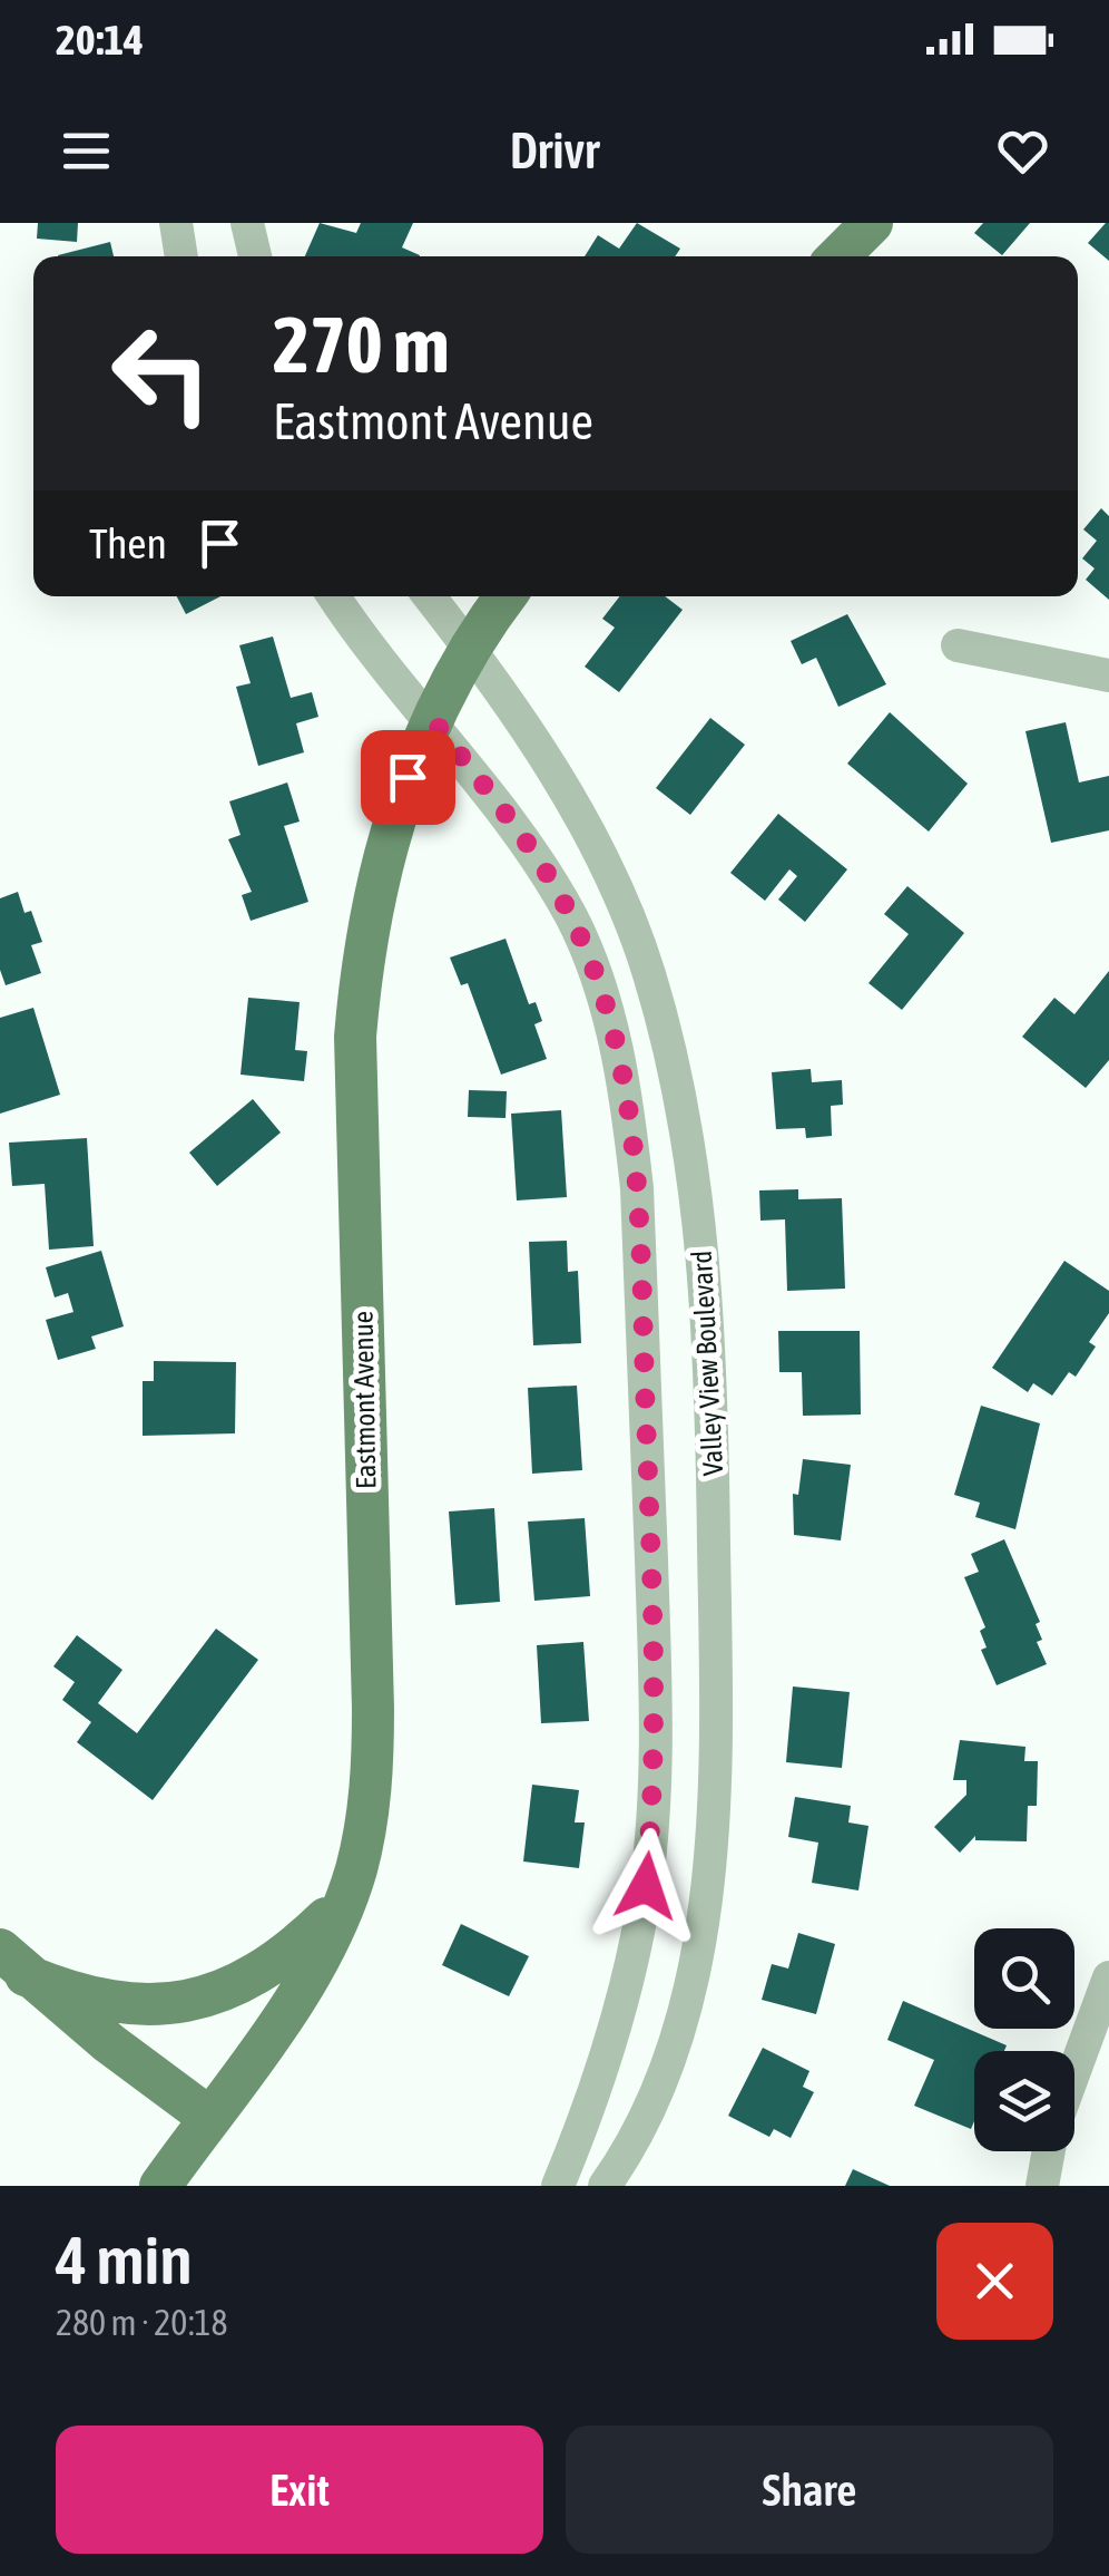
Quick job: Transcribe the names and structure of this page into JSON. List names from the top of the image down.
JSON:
{
  "streets": {
    "main road": ["Eastmont Avenue"],
    "street": ["Valley View Boulevard"]
  },
  "crossings": [
    ["Valley View Boulevard", "Eastmont Avenue"]
  ],
  "page": {
    "status": "20:14",
    "header": "Drivr",
    "turn": ["270 m", "Eastmont Avenue"],
    "then": "Then",
    "heading": ["4 min", "280 m · 20:18"],
    "buttons": ["Exit", "Share"]
  }
}
